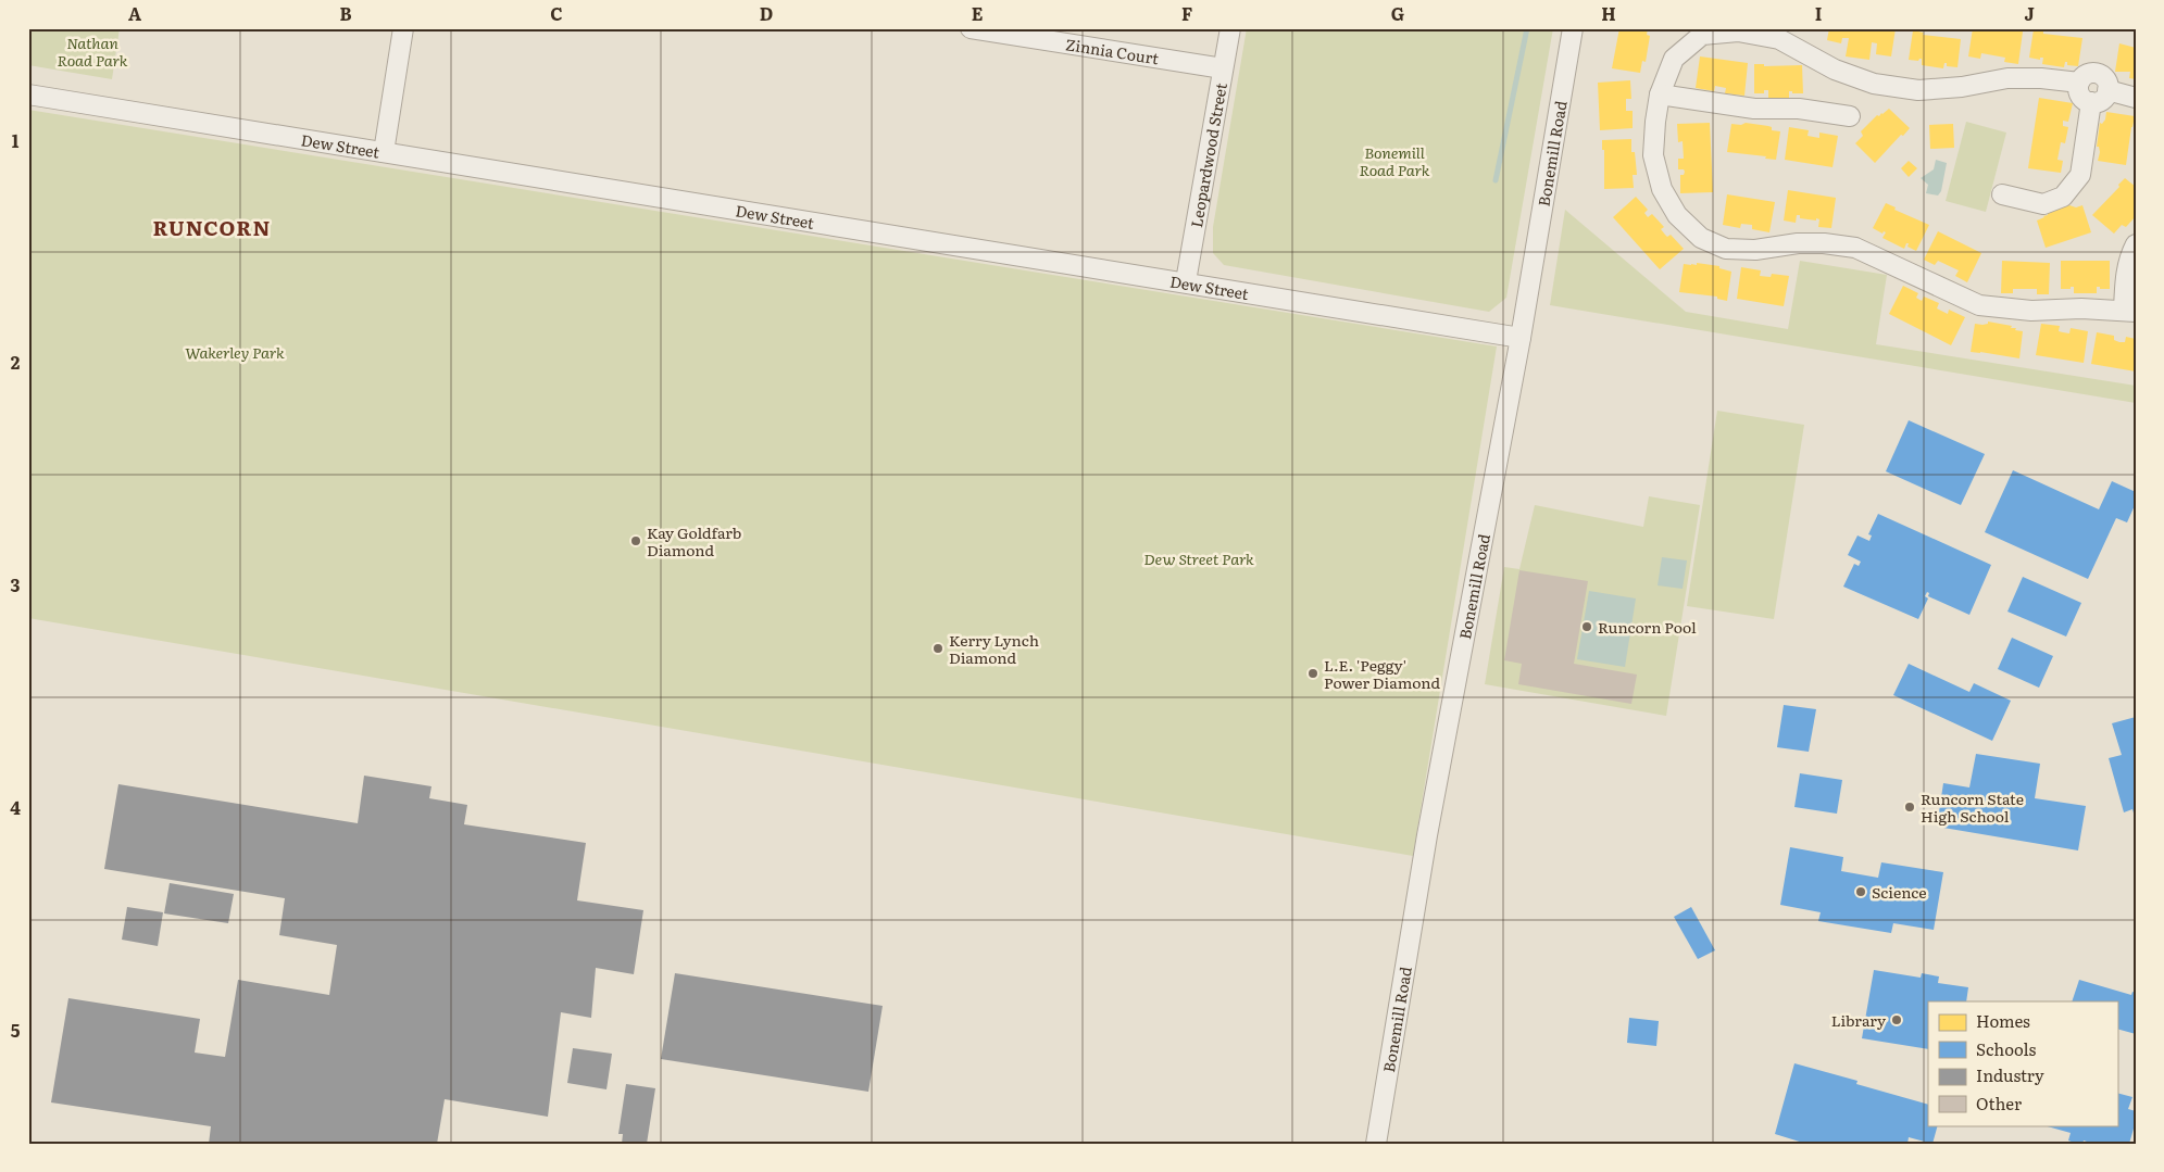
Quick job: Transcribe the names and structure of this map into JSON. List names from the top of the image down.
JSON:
{
  "streets": {
    "street": [
      "Zinnia Court",
      "Dew Street",
      "Bonemill Road",
      "Leopardwood Street"
    ]
  },
  "crossings": [
    ["Zinnia Court", "Leopardwood Street"],
    ["Dew Street", "Bonemill Road"],
    ["Dew Street", "Leopardwood Street"]
  ],
  "districts": ["RUNCORN"],
  "parks": [
    "Nathan Road Park",
    "Bonemill Road Park",
    "Wakerley Park",
    "Dew Street Park"
  ],
  "places": [
    "Kay Goldfarb Diamond",
    "Runcorn Pool",
    "Kerry Lynch Diamond",
    "L.E. 'Peggy' Power Diamond",
    "Runcorn State High School",
    "Science",
    "Library"
  ],
  "legend": [
    "Homes",
    "Schools",
    "Industry",
    "Other"
  ],
  "grid": {
    "columns": [
      "A",
      "B",
      "C",
      "D",
      "E",
      "F",
      "G",
      "H",
      "I",
      "J"
    ],
    "rows": [
      "1",
      "2",
      "3",
      "4",
      "5"
    ]
  }
}
